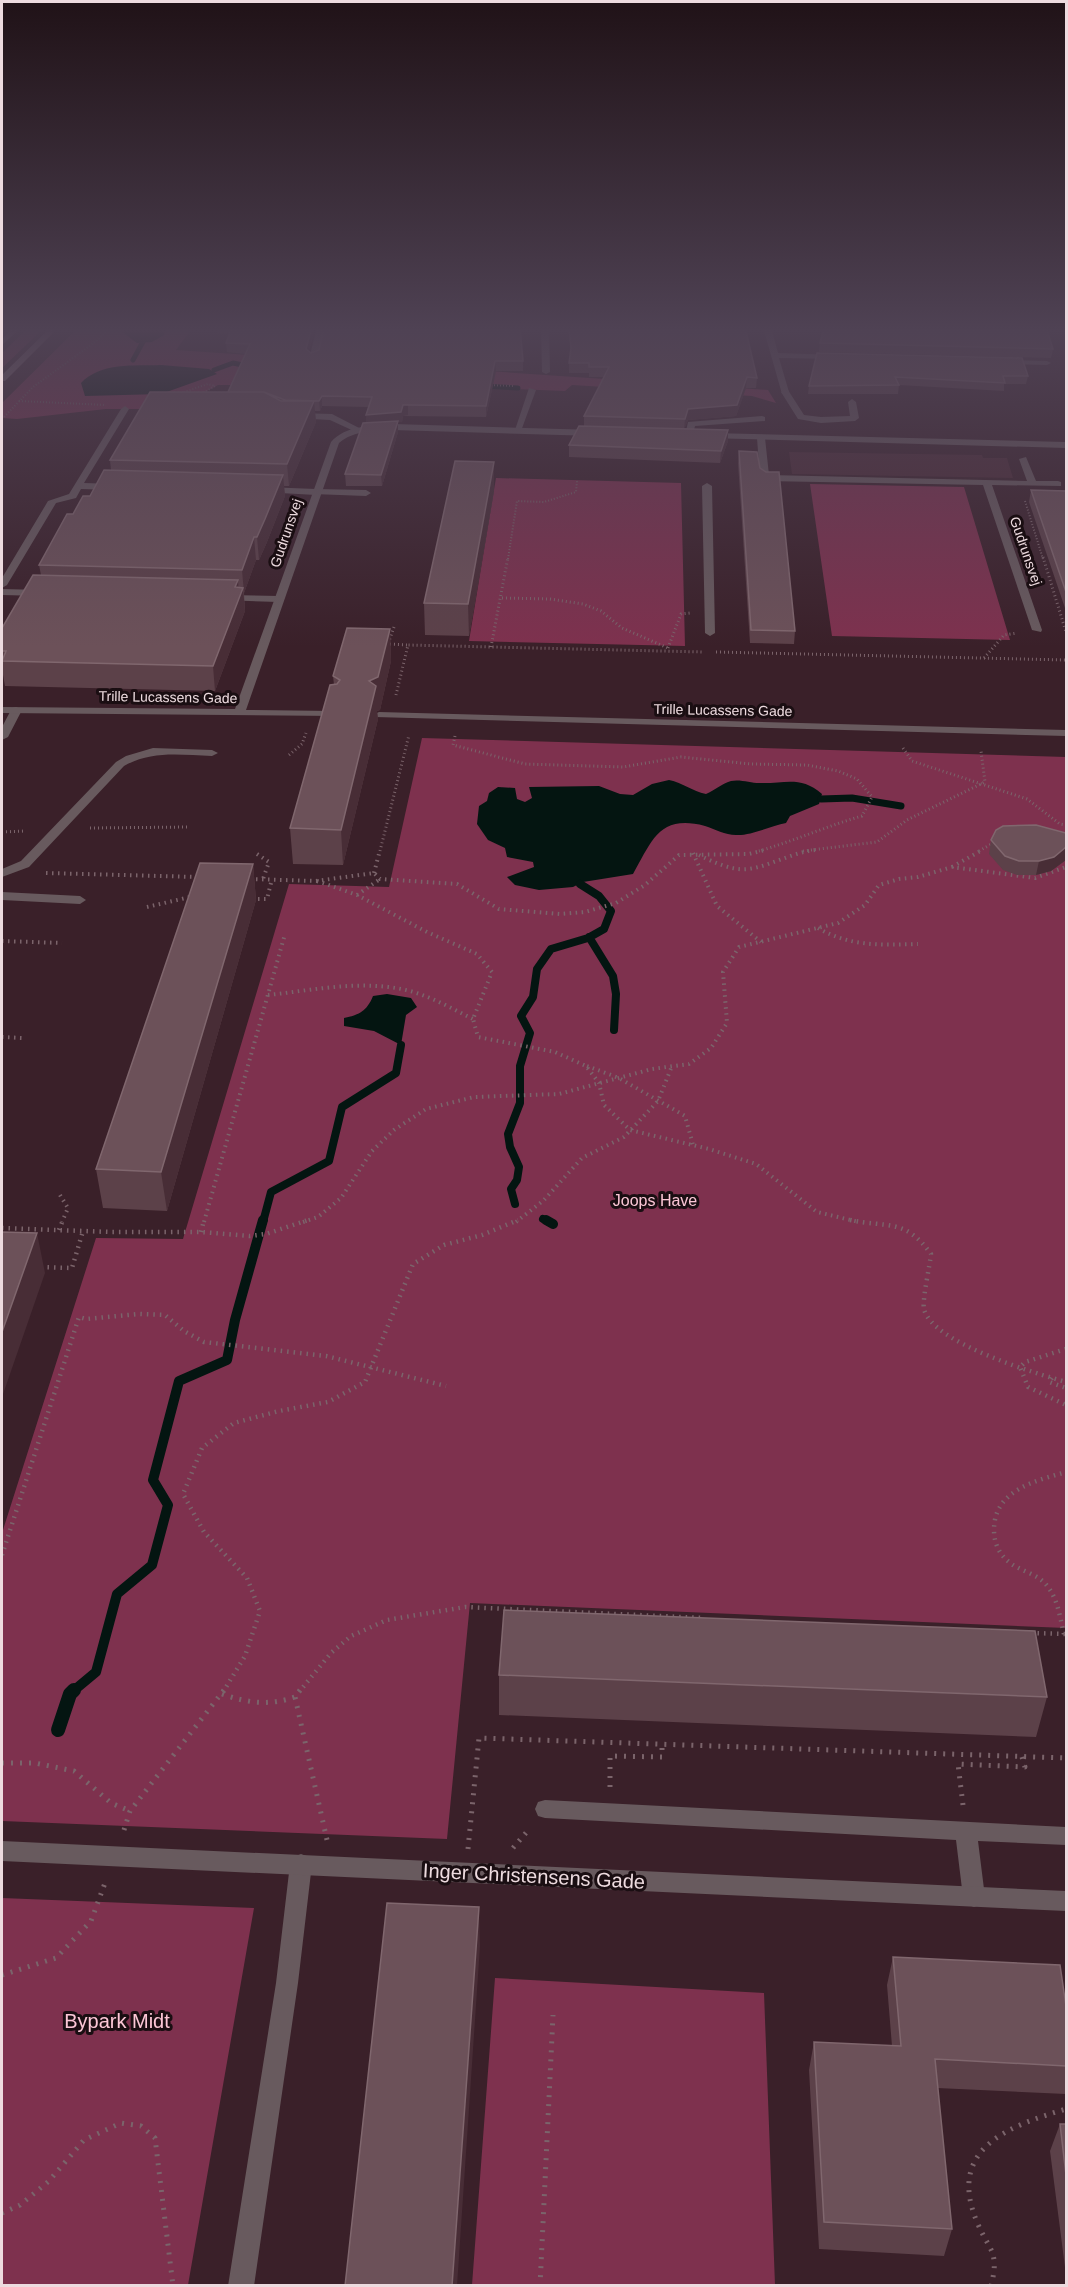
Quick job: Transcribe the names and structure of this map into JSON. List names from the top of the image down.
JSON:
{
  "streets": {
    "street": ["Gudrunsvej", "Trille Lucassens Gade", "Inger Christensens Gade"]
  },
  "crossings": [
    ["Gudrunsvej", "Trille Lucassens Gade"]
  ],
  "parks": ["Joops Have", "Bypark Midt"]
}
